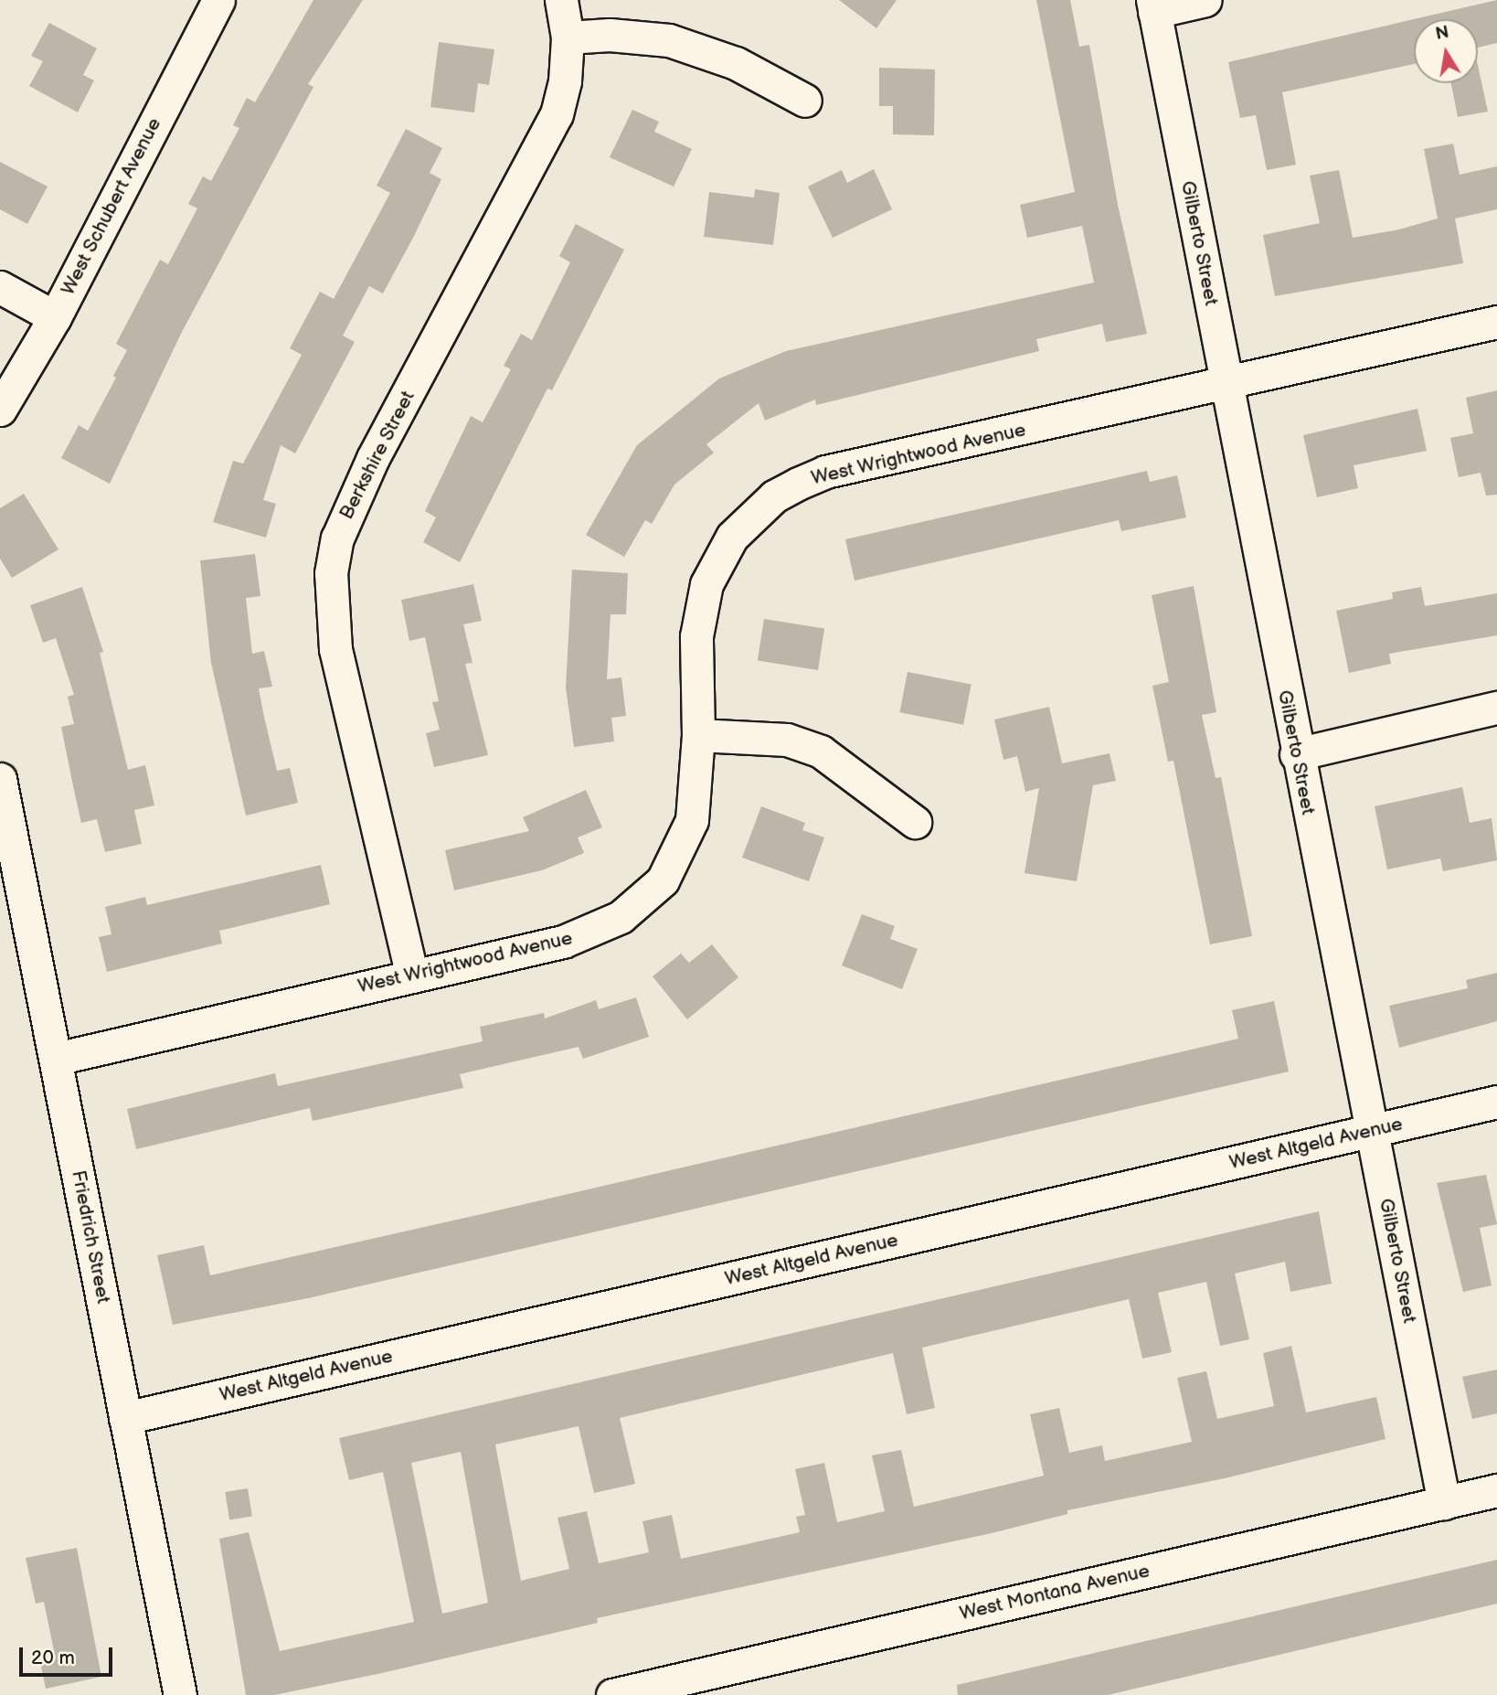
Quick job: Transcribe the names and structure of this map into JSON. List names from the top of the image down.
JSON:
{
  "streets": {
    "street": [
      "West Schubert Avenue",
      "Gilberto Street",
      "West Wrightwood Avenue",
      "Berkshire Street",
      "West Altgeld Avenue",
      "Friedrich Street",
      "West Montana Avenue"
    ]
  },
  "crossings": [
    ["Gilberto Street", "West Wrightwood Avenue"],
    ["Gilberto Street", "West Altgeld Avenue"],
    ["Gilberto Street", "West Montana Avenue"],
    ["West Wrightwood Avenue", "Berkshire Street"],
    ["West Wrightwood Avenue", "Friedrich Street"],
    ["West Altgeld Avenue", "Friedrich Street"]
  ],
  "scale_bar": "20 m",
  "north": "top"
}
